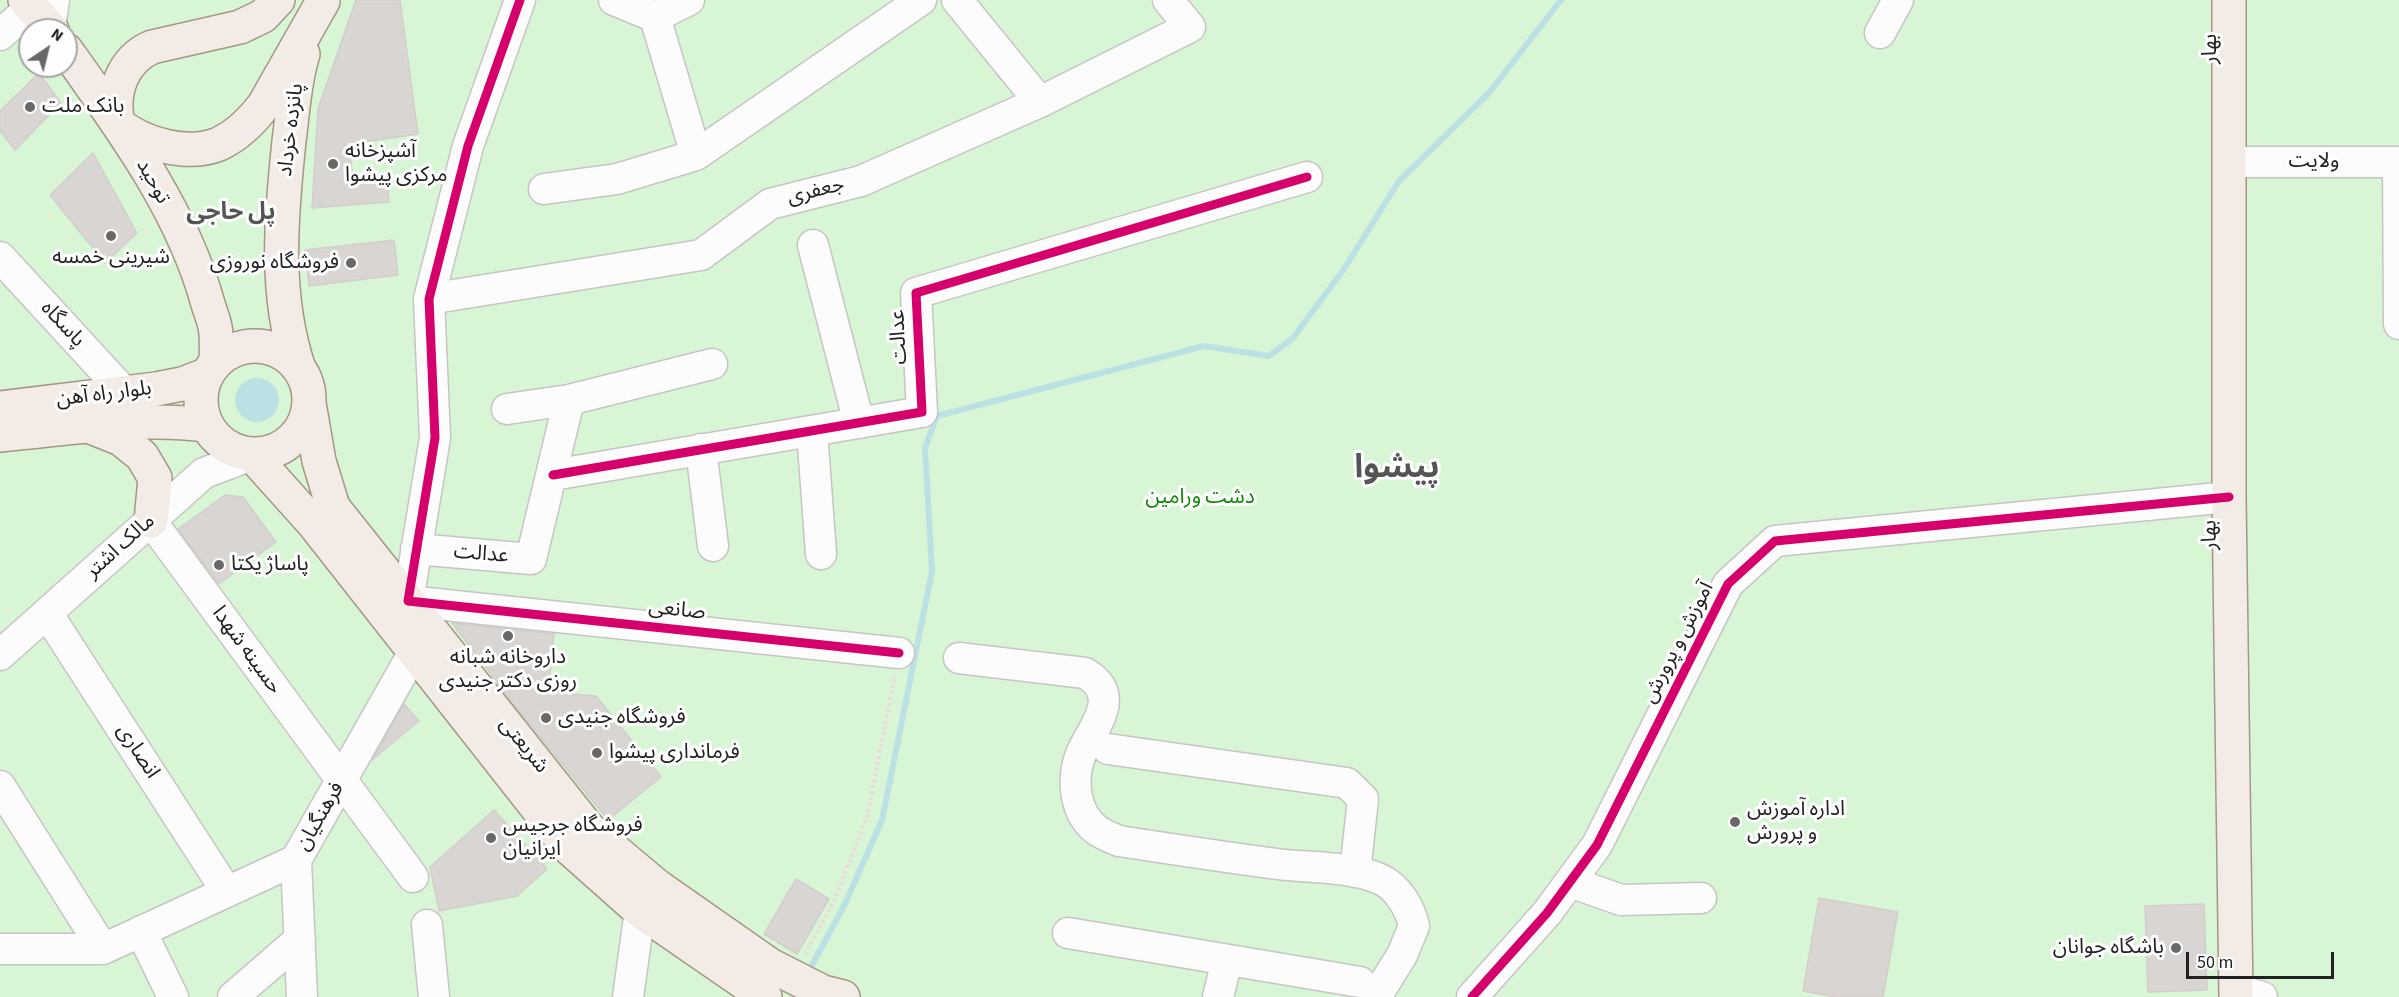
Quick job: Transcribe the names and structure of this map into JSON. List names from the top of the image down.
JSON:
{
  "streets": {
    "main road": [
      "بهار",
      "پانزده خرداد",
      "توحید",
      "بلوار راه آهن",
      "شریعتی"
    ],
    "street": [
      "ولایت",
      "جعفری",
      "پاسگاه",
      "عدالت",
      "مالک اشتر",
      "صانعی",
      "آموزش و پرورش",
      "حسینه شهدا",
      "انصاری",
      "فرهنگیان"
    ]
  },
  "crossings": [
    ["بهار", "ولایت"],
    ["بهار", "آموزش و پرورش"],
    ["پانزده خرداد", "توحید"],
    ["پانزده خرداد", "بلوار راه آهن"],
    ["پانزده خرداد", "مالک اشتر"],
    ["پانزده خرداد", "شریعتی"],
    ["توحید", "بلوار راه آهن"],
    ["توحید", "مالک اشتر"],
    ["توحید", "شریعتی"],
    ["پاسگاه", "بلوار راه آهن"],
    ["بلوار راه آهن", "مالک اشتر"],
    ["بلوار راه آهن", "شریعتی"],
    ["مالک اشتر", "حسینه شهدا"],
    ["مالک اشتر", "شریعتی"],
    ["مالک اشتر", "انصاری"],
    ["صانعی", "شریعتی"],
    ["حسینه شهدا", "فرهنگیان"],
    ["شریعتی", "فرهنگیان"],
    ["انصاری", "فرهنگیان"]
  ],
  "districts": ["پل حاجی", "پیشوا"],
  "parks": ["دشت ورامین"],
  "places": [
    "بانک ملت",
    "آشپزخانه مرکزی پیشوا",
    "شیرینی خمسه",
    "فروشگاه نوروزی",
    "پاساژ یکتا",
    "داروخانه شبانه روزی دکتر جنیدی",
    "فروشگاه جنیدی",
    "فرمانداری پیشوا",
    "اداره آموزش و پرورش",
    "فروشگاه جرجیس ایرانیان",
    "باشگاه جوانان"
  ],
  "scale_bar": "50 m",
  "north": "top right"
}
